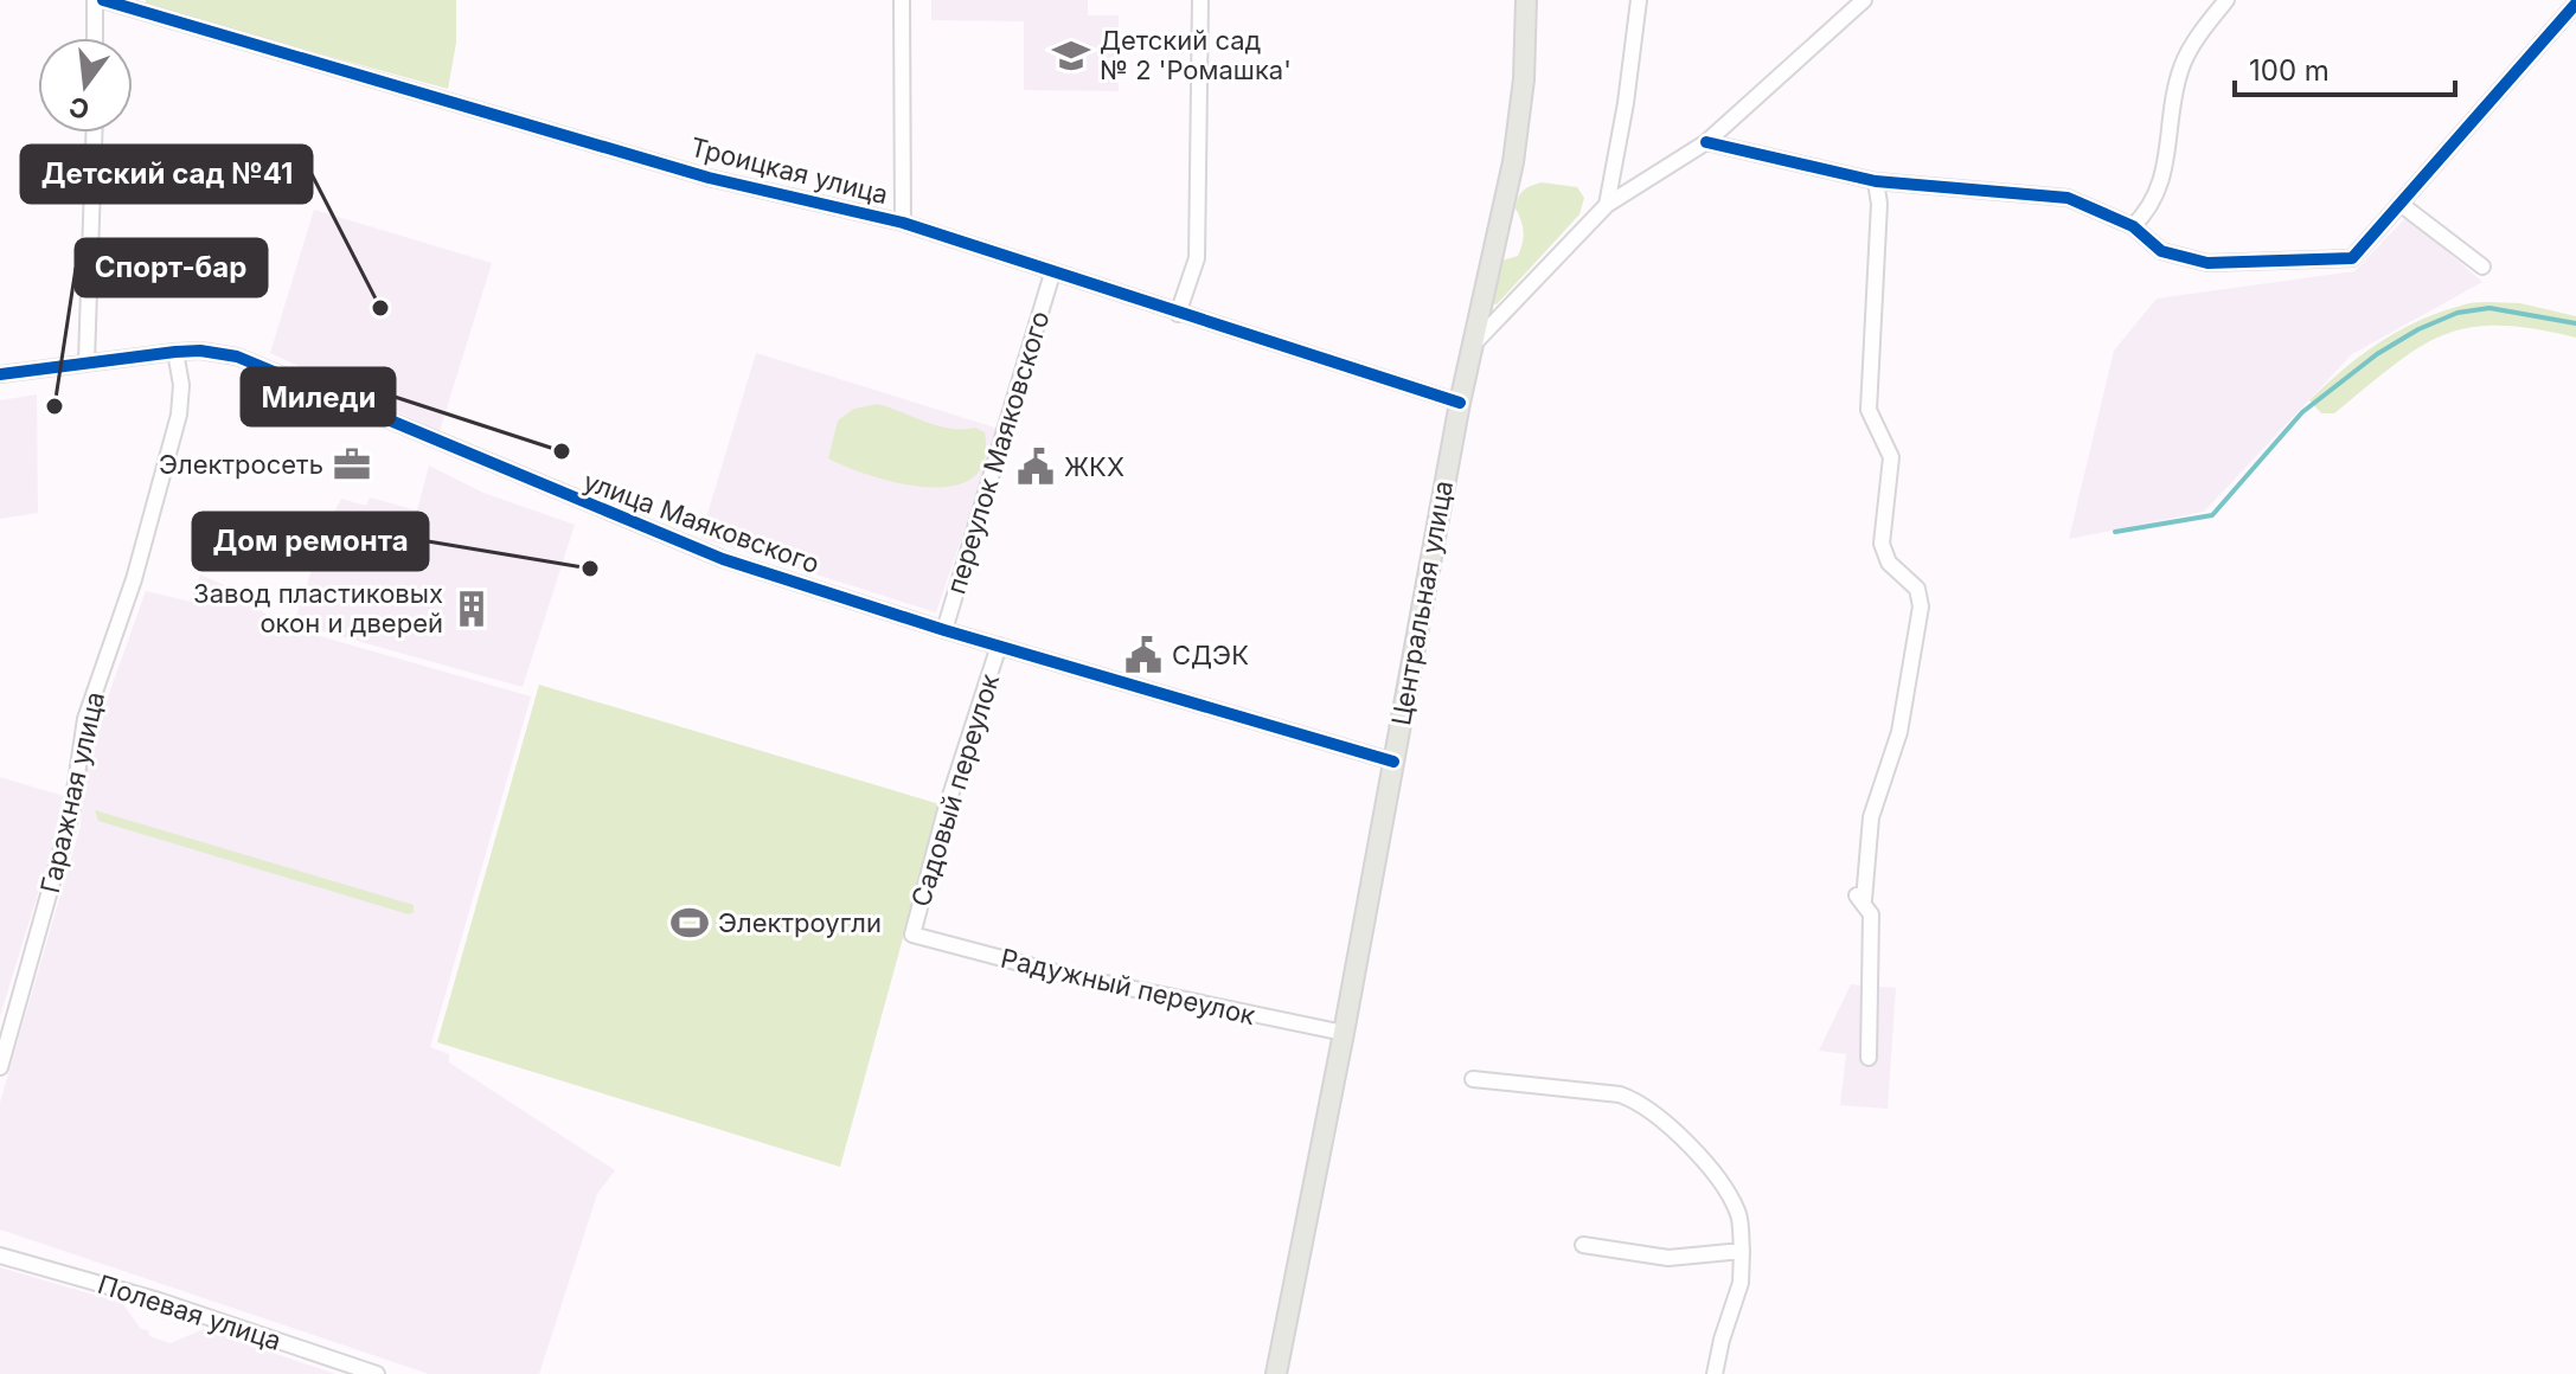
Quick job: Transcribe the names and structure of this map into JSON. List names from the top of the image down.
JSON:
{
  "streets": {
    "main road": ["Центральная улица"],
    "street": [
      "Троицкая улица",
      "переулок Маяковского",
      "улица Маяковского",
      "Садовый переулок",
      "Гаражная улица",
      "Радужный переулок",
      "Полевая улица"
    ]
  },
  "crossings": [
    ["Троицкая улица", "переулок Маяковского"],
    ["Троицкая улица", "Центральная улица"],
    ["переулок Маяковского", "улица Маяковского"],
    ["улица Маяковского", "Центральная улица"],
    ["улица Маяковского", "Садовый переулок"],
    ["улица Маяковского", "Гаражная улица"],
    ["Центральная улица", "Радужный переулок"],
    ["Садовый переулок", "Радужный переулок"]
  ],
  "places": {
    "school or university": ["Детский сад № 2 'Ромашка'"],
    "other": [
      "Детский сад №41",
      "Спорт-бар",
      "Миледи",
      "Дом ремонта"
    ],
    "office": ["Электросеть"],
    "public building": ["ЖКХ", "СДЭК"],
    "building": ["Завод пластиковых окон и дверей"],
    "sports": ["Электроугли"]
  },
  "scale_bar": "100 m",
  "north": "bottom"
}
